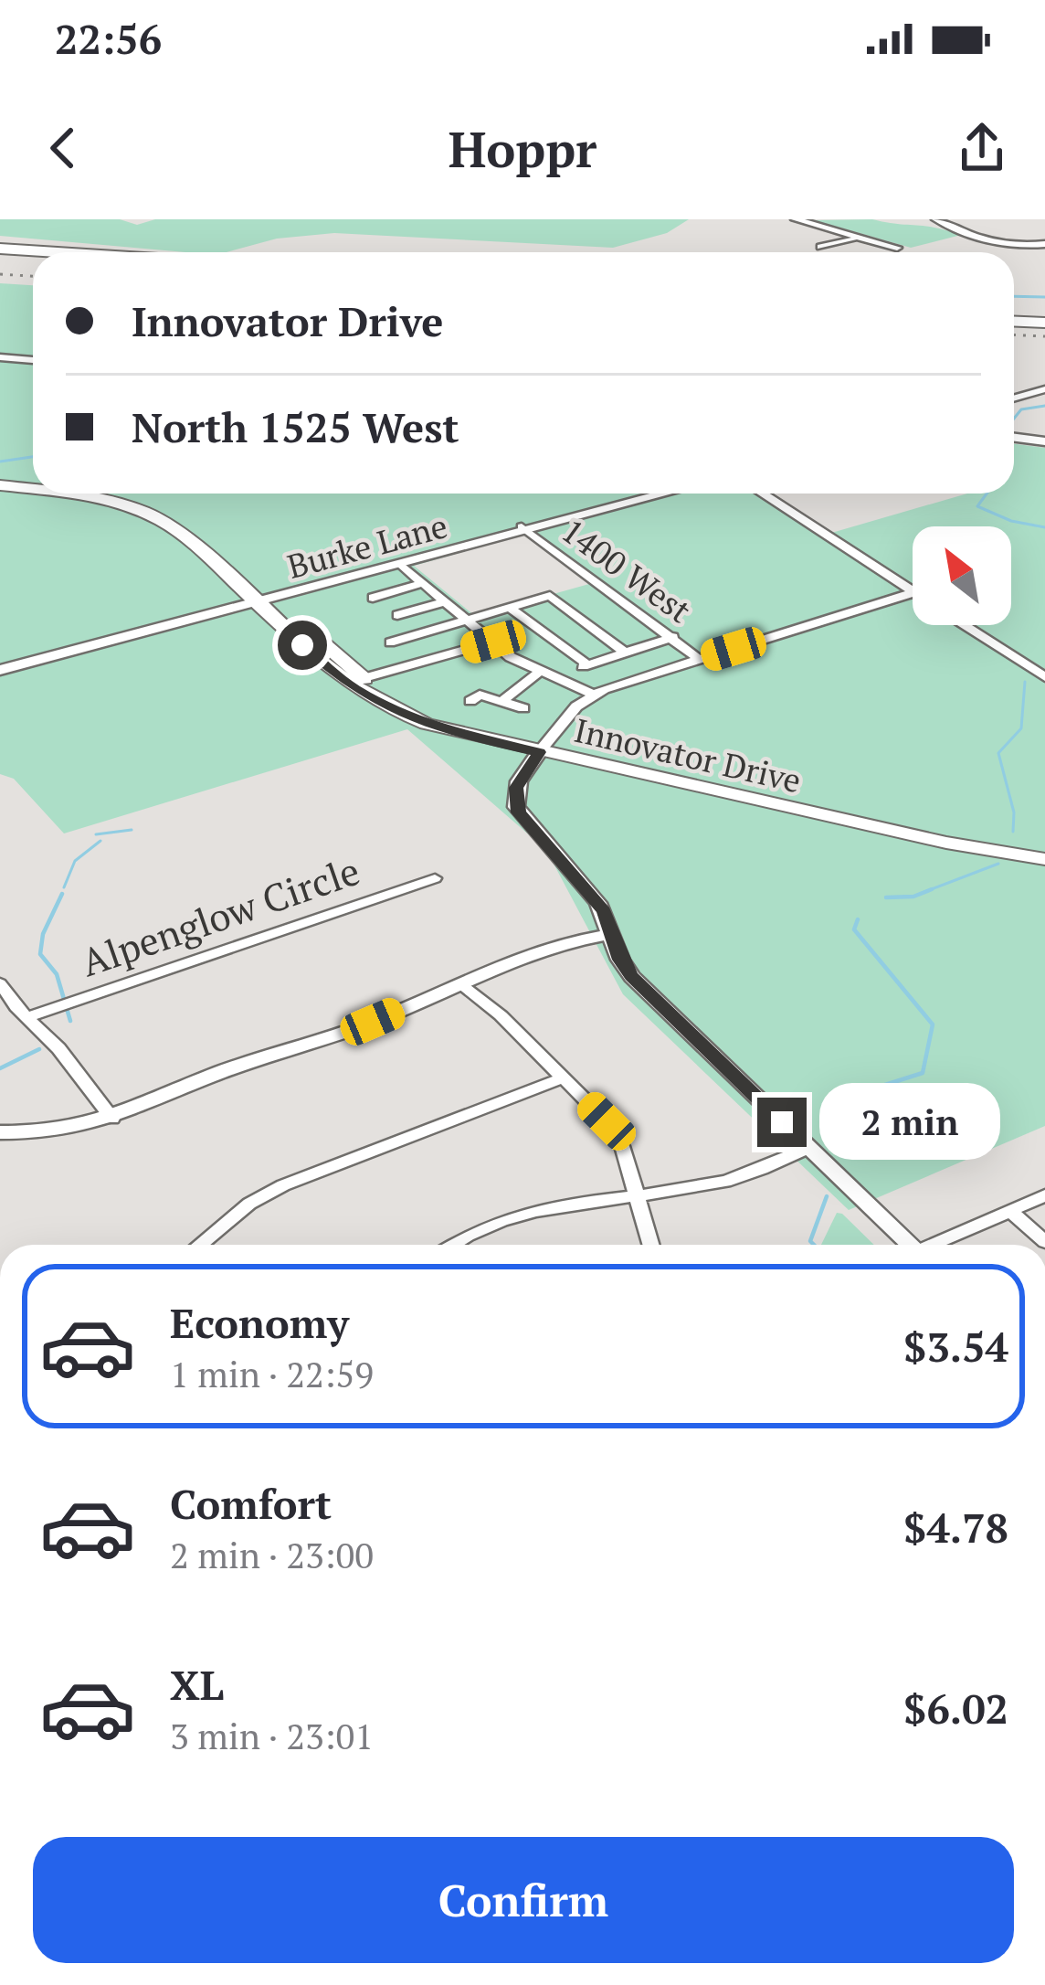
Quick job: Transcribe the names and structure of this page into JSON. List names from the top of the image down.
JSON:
{
  "streets": {
    "main road": ["Innovator Drive"],
    "street": ["Burke Lane", "1400 West", "Alpenglow Circle"]
  },
  "crossings": [
    ["Burke Lane", "1400 West"],
    ["Burke Lane", "Innovator Drive"]
  ],
  "north": "top left",
  "page": {
    "status": "22:56",
    "header": "Hoppr",
    "banner": ["Innovator Drive", "North 1525 West"],
    "bubble": "2 min",
    "list": [
      {
        "name": "Economy",
        "note": "1 min · 22:59",
        "value": "$3.54"
      },
      {
        "name": "Comfort",
        "note": "2 min · 23:00",
        "value": "$4.78"
      },
      {
        "name": "XL",
        "note": "3 min · 23:01",
        "value": "$6.02"
      }
    ],
    "buttons": "Confirm"
  }
}
